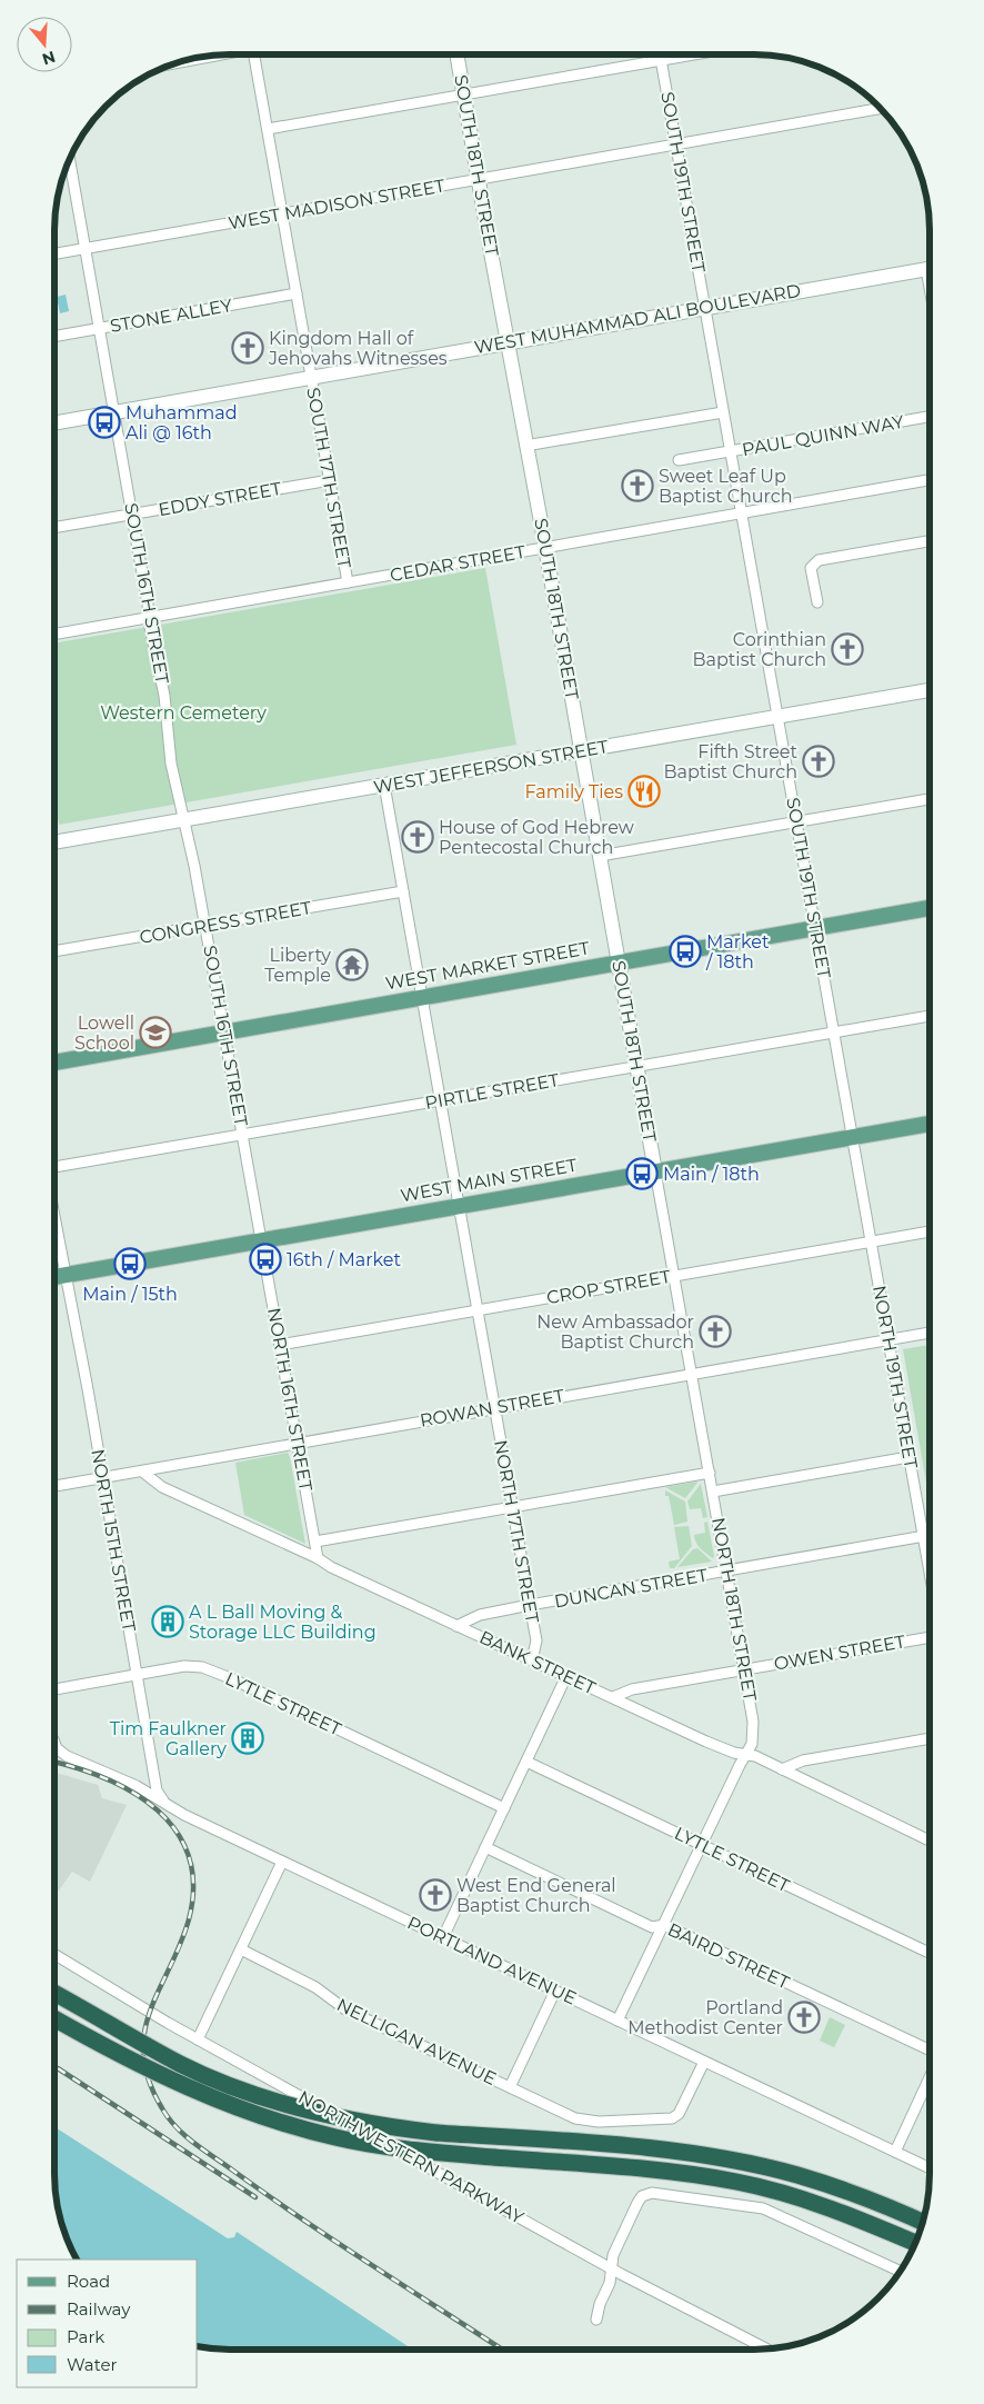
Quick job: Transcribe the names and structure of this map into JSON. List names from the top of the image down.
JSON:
{
  "streets": {
    "main road": ["WEST MARKET STREET", "WEST MAIN STREET"],
    "street": [
      "SOUTH 18TH STREET",
      "SOUTH 19TH STREET",
      "WEST MADISON STREET",
      "STONE ALLEY",
      "WEST MUHAMMAD ALI BOULEVARD",
      "PAUL QUINN WAY",
      "SOUTH 17TH STREET",
      "EDDY STREET",
      "CEDAR STREET",
      "SOUTH 16TH STREET",
      "WEST JEFFERSON STREET",
      "CONGRESS STREET",
      "PIRTLE STREET",
      "CROP STREET",
      "NORTH 19TH STREET",
      "NORTH 16TH STREET",
      "ROWAN STREET",
      "NORTH 17TH STREET",
      "NORTH 15TH STREET",
      "DUNCAN STREET",
      "NORTH 18TH STREET",
      "OWEN STREET",
      "BANK STREET",
      "LYTLE STREET",
      "BAIRD STREET",
      "PORTLAND AVENUE",
      "NELLIGAN AVENUE",
      "NORTHWESTERN PARKWAY"
    ]
  },
  "crossings": [
    ["SOUTH 18TH STREET", "WEST MADISON STREET"],
    ["SOUTH 18TH STREET", "WEST MUHAMMAD ALI BOULEVARD"],
    ["SOUTH 18TH STREET", "CEDAR STREET"],
    ["SOUTH 18TH STREET", "WEST JEFFERSON STREET"],
    ["SOUTH 18TH STREET", "WEST MARKET STREET"],
    ["SOUTH 18TH STREET", "PIRTLE STREET"],
    ["SOUTH 18TH STREET", "WEST MAIN STREET"],
    ["SOUTH 18TH STREET", "NORTH 18TH STREET"],
    ["SOUTH 19TH STREET", "WEST MADISON STREET"],
    ["SOUTH 19TH STREET", "WEST MUHAMMAD ALI BOULEVARD"],
    ["SOUTH 19TH STREET", "PAUL QUINN WAY"],
    ["SOUTH 19TH STREET", "CEDAR STREET"],
    ["SOUTH 19TH STREET", "WEST JEFFERSON STREET"],
    ["SOUTH 19TH STREET", "WEST MARKET STREET"],
    ["SOUTH 19TH STREET", "PIRTLE STREET"],
    ["SOUTH 19TH STREET", "WEST MAIN STREET"],
    ["SOUTH 19TH STREET", "NORTH 19TH STREET"],
    ["WEST MADISON STREET", "SOUTH 17TH STREET"],
    ["WEST MADISON STREET", "SOUTH 16TH STREET"],
    ["STONE ALLEY", "SOUTH 17TH STREET"],
    ["STONE ALLEY", "SOUTH 16TH STREET"],
    ["WEST MUHAMMAD ALI BOULEVARD", "SOUTH 17TH STREET"],
    ["WEST MUHAMMAD ALI BOULEVARD", "SOUTH 16TH STREET"],
    ["SOUTH 17TH STREET", "EDDY STREET"],
    ["SOUTH 17TH STREET", "CEDAR STREET"],
    ["EDDY STREET", "SOUTH 16TH STREET"],
    ["CEDAR STREET", "SOUTH 16TH STREET"],
    ["SOUTH 16TH STREET", "WEST JEFFERSON STREET"],
    ["SOUTH 16TH STREET", "CONGRESS STREET"],
    ["SOUTH 16TH STREET", "WEST MARKET STREET"],
    ["SOUTH 16TH STREET", "PIRTLE STREET"],
    ["SOUTH 16TH STREET", "WEST MAIN STREET"],
    ["SOUTH 16TH STREET", "NORTH 16TH STREET"],
    ["WEST MAIN STREET", "NORTH 19TH STREET"],
    ["WEST MAIN STREET", "NORTH 16TH STREET"],
    ["WEST MAIN STREET", "NORTH 17TH STREET"],
    ["WEST MAIN STREET", "NORTH 15TH STREET"],
    ["WEST MAIN STREET", "NORTH 18TH STREET"],
    ["CROP STREET", "NORTH 19TH STREET"],
    ["CROP STREET", "NORTH 16TH STREET"],
    ["CROP STREET", "NORTH 17TH STREET"],
    ["CROP STREET", "NORTH 18TH STREET"],
    ["NORTH 19TH STREET", "ROWAN STREET"],
    ["NORTH 19TH STREET", "DUNCAN STREET"],
    ["NORTH 16TH STREET", "ROWAN STREET"],
    ["NORTH 16TH STREET", "BANK STREET"],
    ["ROWAN STREET", "NORTH 17TH STREET"],
    ["ROWAN STREET", "NORTH 15TH STREET"],
    ["ROWAN STREET", "NORTH 18TH STREET"],
    ["ROWAN STREET", "BANK STREET"],
    ["NORTH 17TH STREET", "DUNCAN STREET"],
    ["NORTH 17TH STREET", "BANK STREET"],
    ["NORTH 15TH STREET", "LYTLE STREET"],
    ["NORTH 15TH STREET", "PORTLAND AVENUE"],
    ["DUNCAN STREET", "NORTH 18TH STREET"],
    ["DUNCAN STREET", "BANK STREET"],
    ["NORTH 18TH STREET", "OWEN STREET"],
    ["NORTH 18TH STREET", "BANK STREET"],
    ["NORTH 18TH STREET", "LYTLE STREET"],
    ["NORTH 18TH STREET", "BAIRD STREET"],
    ["NORTH 18TH STREET", "PORTLAND AVENUE"],
    ["OWEN STREET", "BANK STREET"],
    ["PORTLAND AVENUE", "NELLIGAN AVENUE"]
  ],
  "parks": ["Western Cemetery"],
  "places": {
    "church": [
      "Kingdom Hall of Jehovahs Witnesses",
      "Sweet Leaf Up Baptist Church",
      "Corinthian Baptist Church",
      "Fifth Street Baptist Church",
      "House of God Hebrew Pentecostal Church",
      "New Ambassador Baptist Church",
      "West End General Baptist Church",
      "Portland Methodist Center"
    ],
    "bus stop": [
      "Muhammad Ali @ 16th",
      "Market / 18th",
      "Main / 18th",
      "16th / Market",
      "Main / 15th"
    ],
    "restaurant": ["Family Ties"],
    "temple": ["Liberty Temple"],
    "school or university": ["Lowell School"],
    "building": ["A L Ball Moving & Storage LLC Building", "Tim Faulkner Gallery"]
  },
  "legend": [
    "Road",
    "Railway",
    "Park",
    "Water"
  ],
  "north": "bottom"
}
